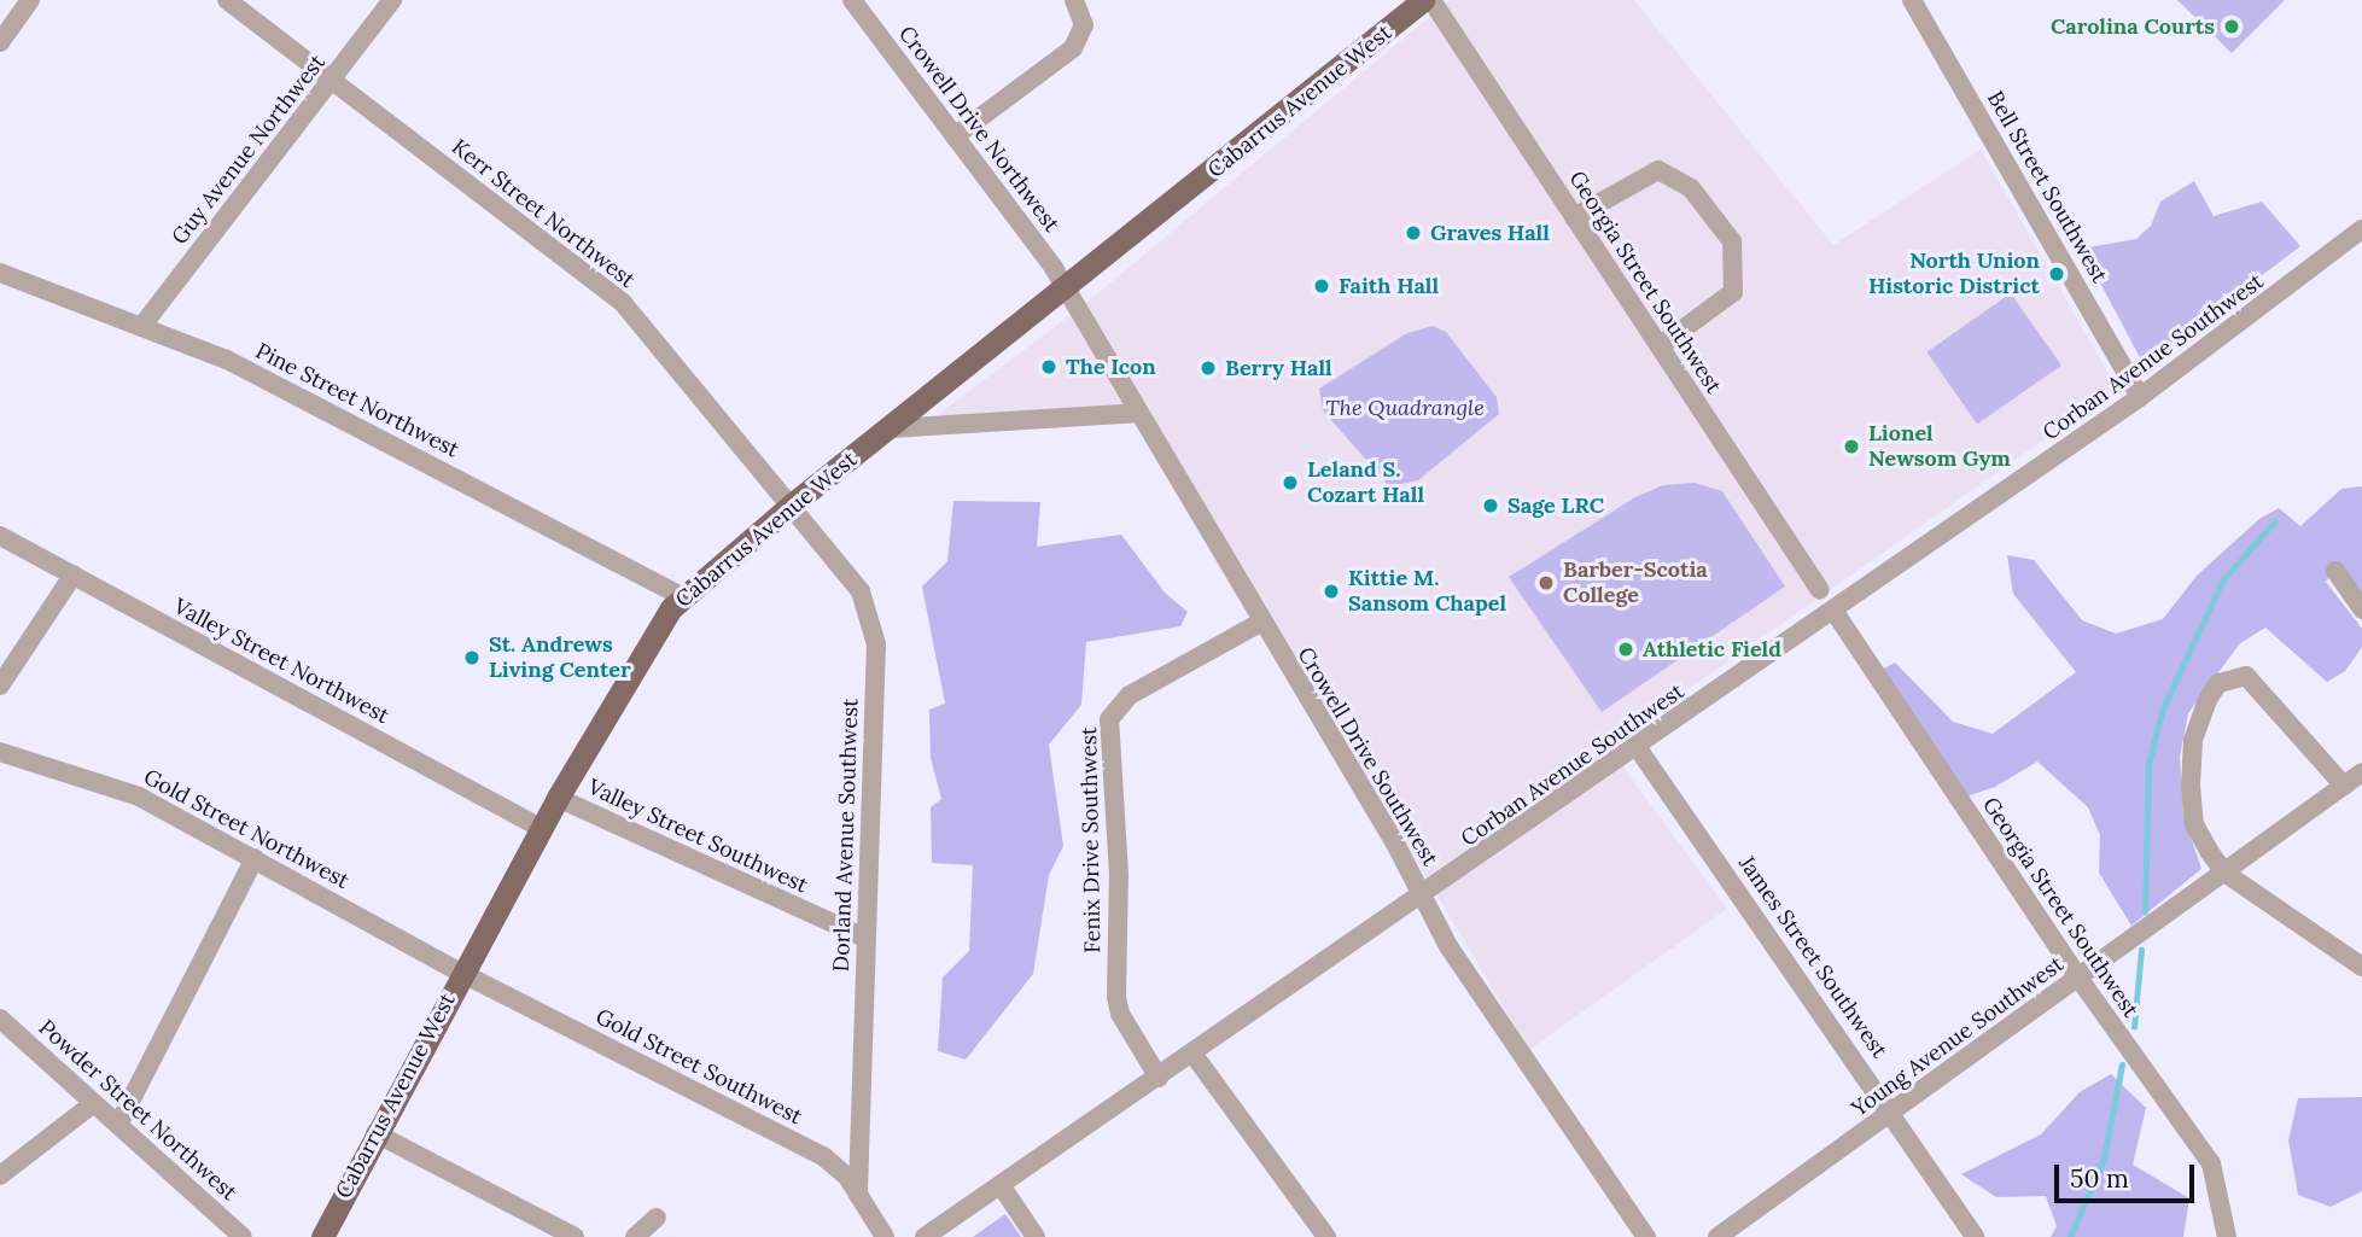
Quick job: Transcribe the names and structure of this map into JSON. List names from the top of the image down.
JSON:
{
  "streets": {
    "main road": ["Cabarrus Avenue West"],
    "street": [
      "Crowell Drive Northwest",
      "Guy Avenue Northwest",
      "Bell Street Southwest",
      "Kerr Street Northwest",
      "Georgia Street Southwest",
      "Corban Avenue Southwest",
      "Pine Street Northwest",
      "Valley Street Northwest",
      "Crowell Drive Southwest",
      "Gold Street Northwest",
      "Dorland Avenue Southwest",
      "Valley Street Southwest",
      "Fenix Drive Southwest",
      "James Street Southwest",
      "Young Avenue Southwest",
      "Gold Street Southwest",
      "Powder Street Northwest"
    ]
  },
  "crossings": [
    ["Cabarrus Avenue West", "Crowell Drive Northwest"],
    ["Cabarrus Avenue West", "Kerr Street Northwest"],
    ["Cabarrus Avenue West", "Pine Street Northwest"],
    ["Cabarrus Avenue West", "Valley Street Northwest"],
    ["Cabarrus Avenue West", "Crowell Drive Southwest"],
    ["Cabarrus Avenue West", "Gold Street Northwest"],
    ["Cabarrus Avenue West", "Dorland Avenue Southwest"],
    ["Cabarrus Avenue West", "Valley Street Southwest"],
    ["Cabarrus Avenue West", "Gold Street Southwest"],
    ["Crowell Drive Northwest", "Crowell Drive Southwest"],
    ["Guy Avenue Northwest", "Kerr Street Northwest"],
    ["Guy Avenue Northwest", "Pine Street Northwest"],
    ["Bell Street Southwest", "Corban Avenue Southwest"],
    ["Kerr Street Northwest", "Dorland Avenue Southwest"],
    ["Georgia Street Southwest", "Corban Avenue Southwest"],
    ["Georgia Street Southwest", "Young Avenue Southwest"],
    ["Corban Avenue Southwest", "Crowell Drive Southwest"],
    ["Corban Avenue Southwest", "Fenix Drive Southwest"],
    ["Corban Avenue Southwest", "James Street Southwest"],
    ["Crowell Drive Southwest", "Fenix Drive Southwest"],
    ["Gold Street Northwest", "Gold Street Southwest"],
    ["Dorland Avenue Southwest", "Valley Street Southwest"],
    ["Dorland Avenue Southwest", "Gold Street Southwest"],
    ["James Street Southwest", "Young Avenue Southwest"]
  ],
  "parks": ["The Quadrangle"],
  "places": [
    "Carolina Courts",
    "Graves Hall",
    "North Union Historic District",
    "Faith Hall",
    "The Icon",
    "Berry Hall",
    "Lionel Newsom Gym",
    "Leland S. Cozart Hall",
    "Sage LRC",
    "Barber-Scotia College",
    "Kittie M. Sansom Chapel",
    "Athletic Field",
    "St. Andrews Living Center"
  ],
  "scale_bar": "50 m"
}
